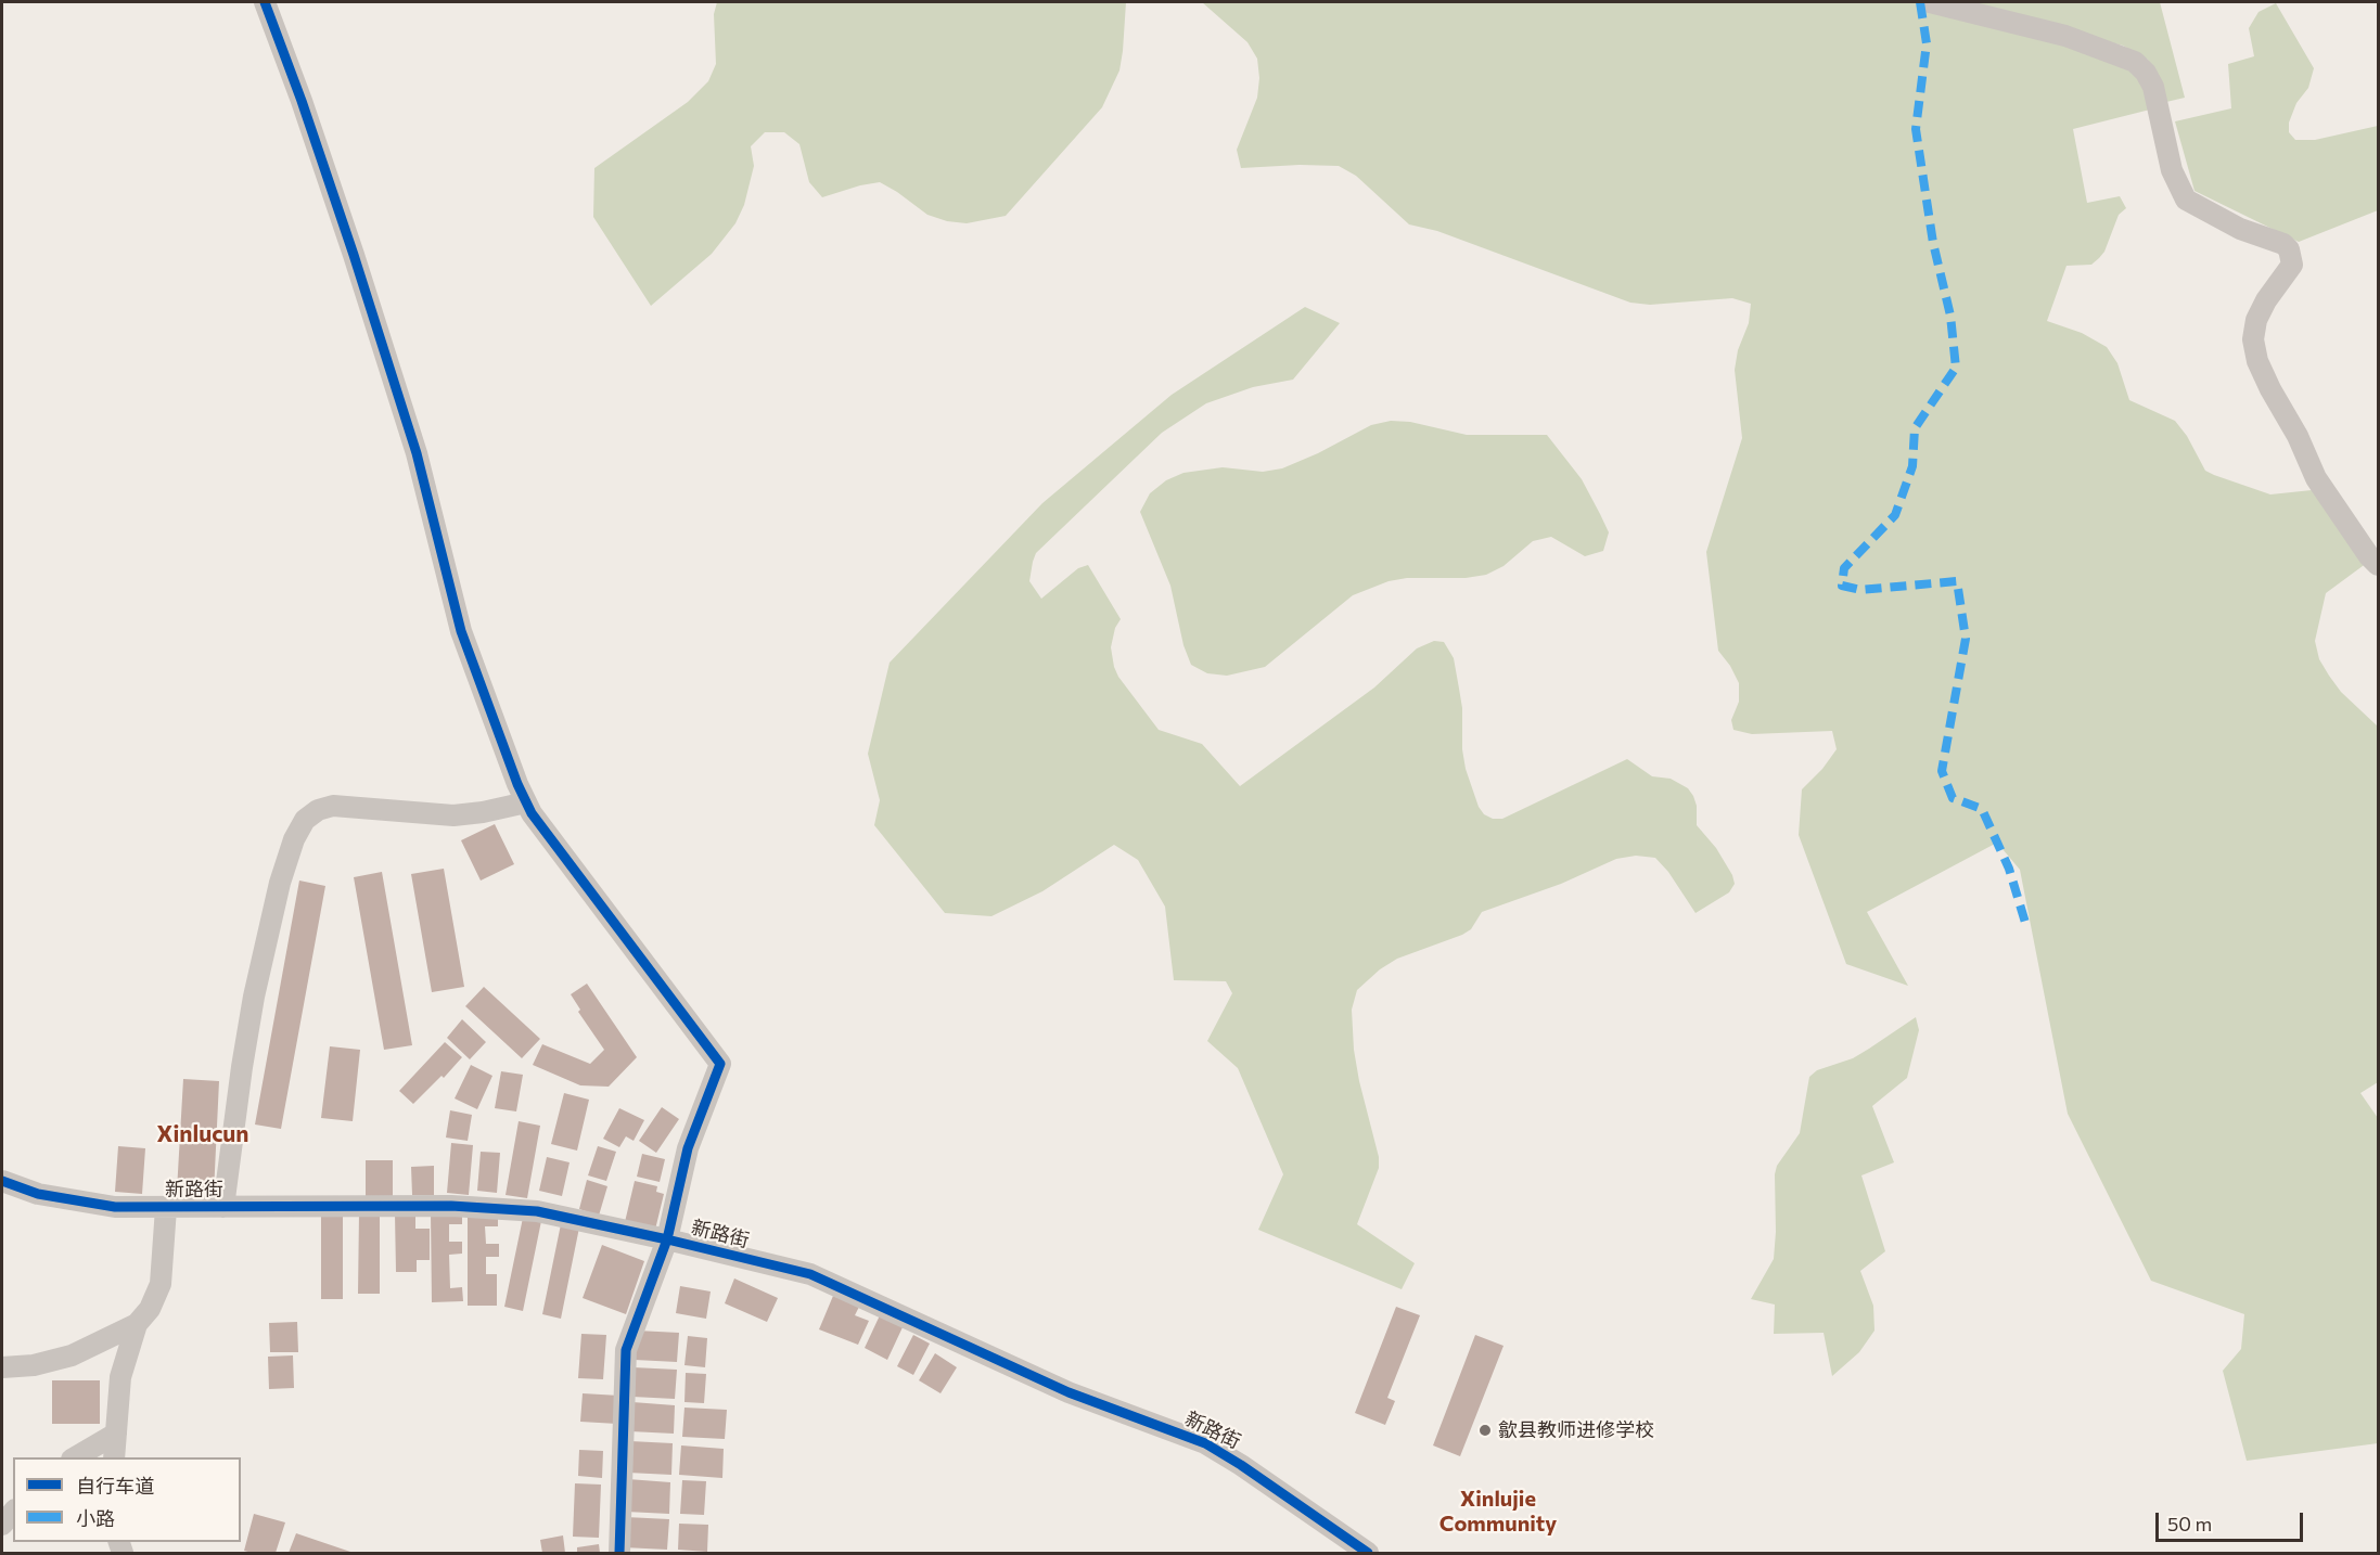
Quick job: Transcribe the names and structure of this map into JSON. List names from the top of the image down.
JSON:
{
  "streets": {
    "street": ["新路街"]
  },
  "districts": ["Xinlucun", "Xinlujie Community"],
  "places": ["歙县教师进修学校"],
  "legend": ["自行车道", "小路"],
  "scale_bar": "50 m"
}
